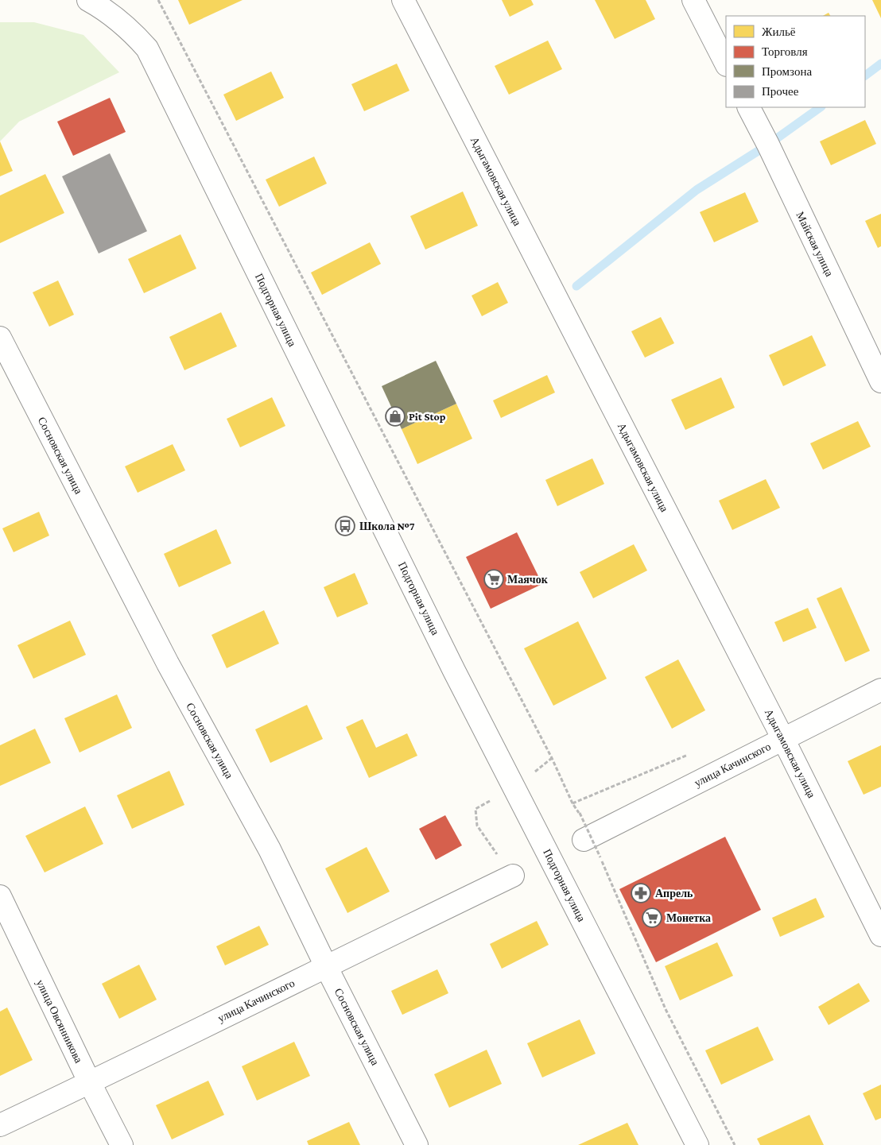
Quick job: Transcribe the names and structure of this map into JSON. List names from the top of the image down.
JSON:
{
  "streets": {
    "street": [
      "Адыгамовская улица",
      "Майская улица",
      "Подгорная улица",
      "Сосновская улица",
      "улица Качинского",
      "улица Овсянникова"
    ]
  },
  "crossings": [
    ["Адыгамовская улица", "улица Качинского"],
    ["Сосновская улица", "улица Качинского"],
    ["улица Качинского", "улица Овсянникова"]
  ],
  "places": {
    "shop": ["Pit Stop"],
    "bus stop": ["Школа №7"],
    "supermarket": ["Маячок", "Монетка"],
    "pharmacy": ["Апрель"]
  },
  "legend": [
    "Жильё",
    "Торговля",
    "Промзона",
    "Прочее"
  ]
}
